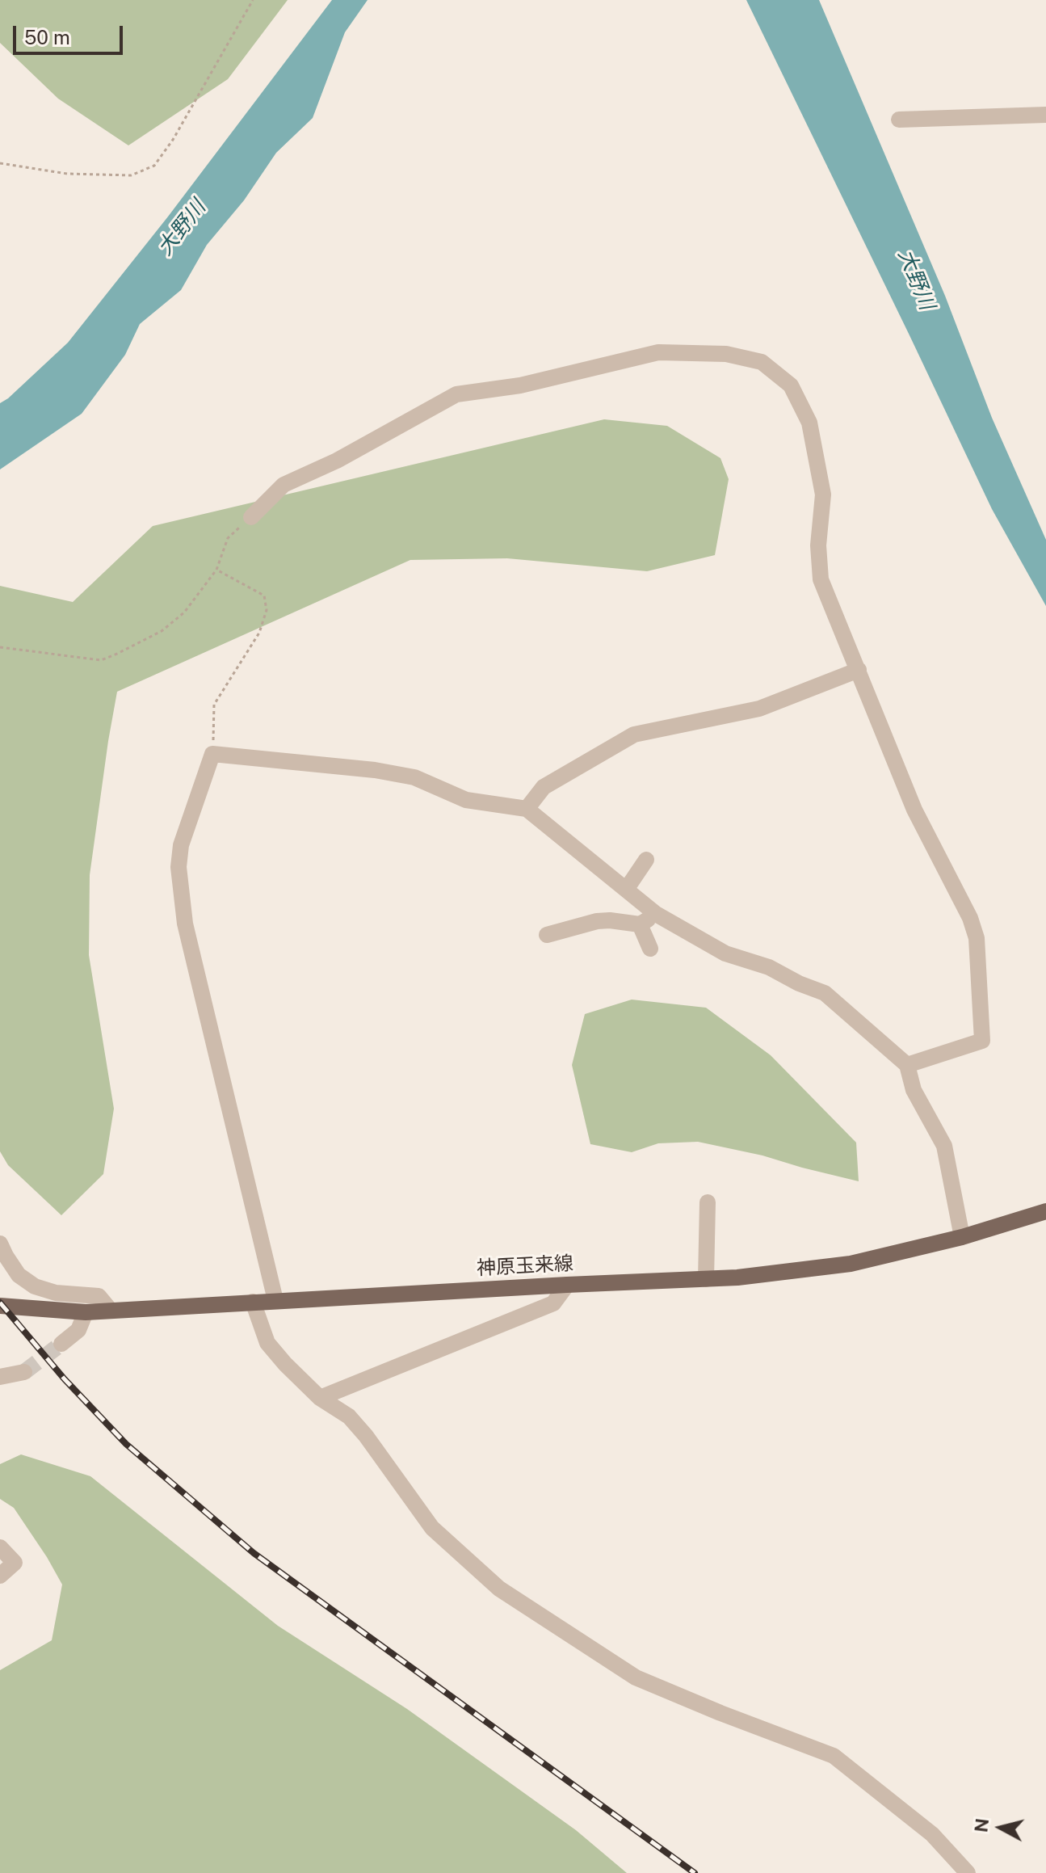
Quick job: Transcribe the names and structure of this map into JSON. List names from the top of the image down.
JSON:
{
  "streets": {
    "main road": ["神原玉来線"]
  },
  "water": ["大野川"],
  "scale_bar": "50 m",
  "north": "left"
}
